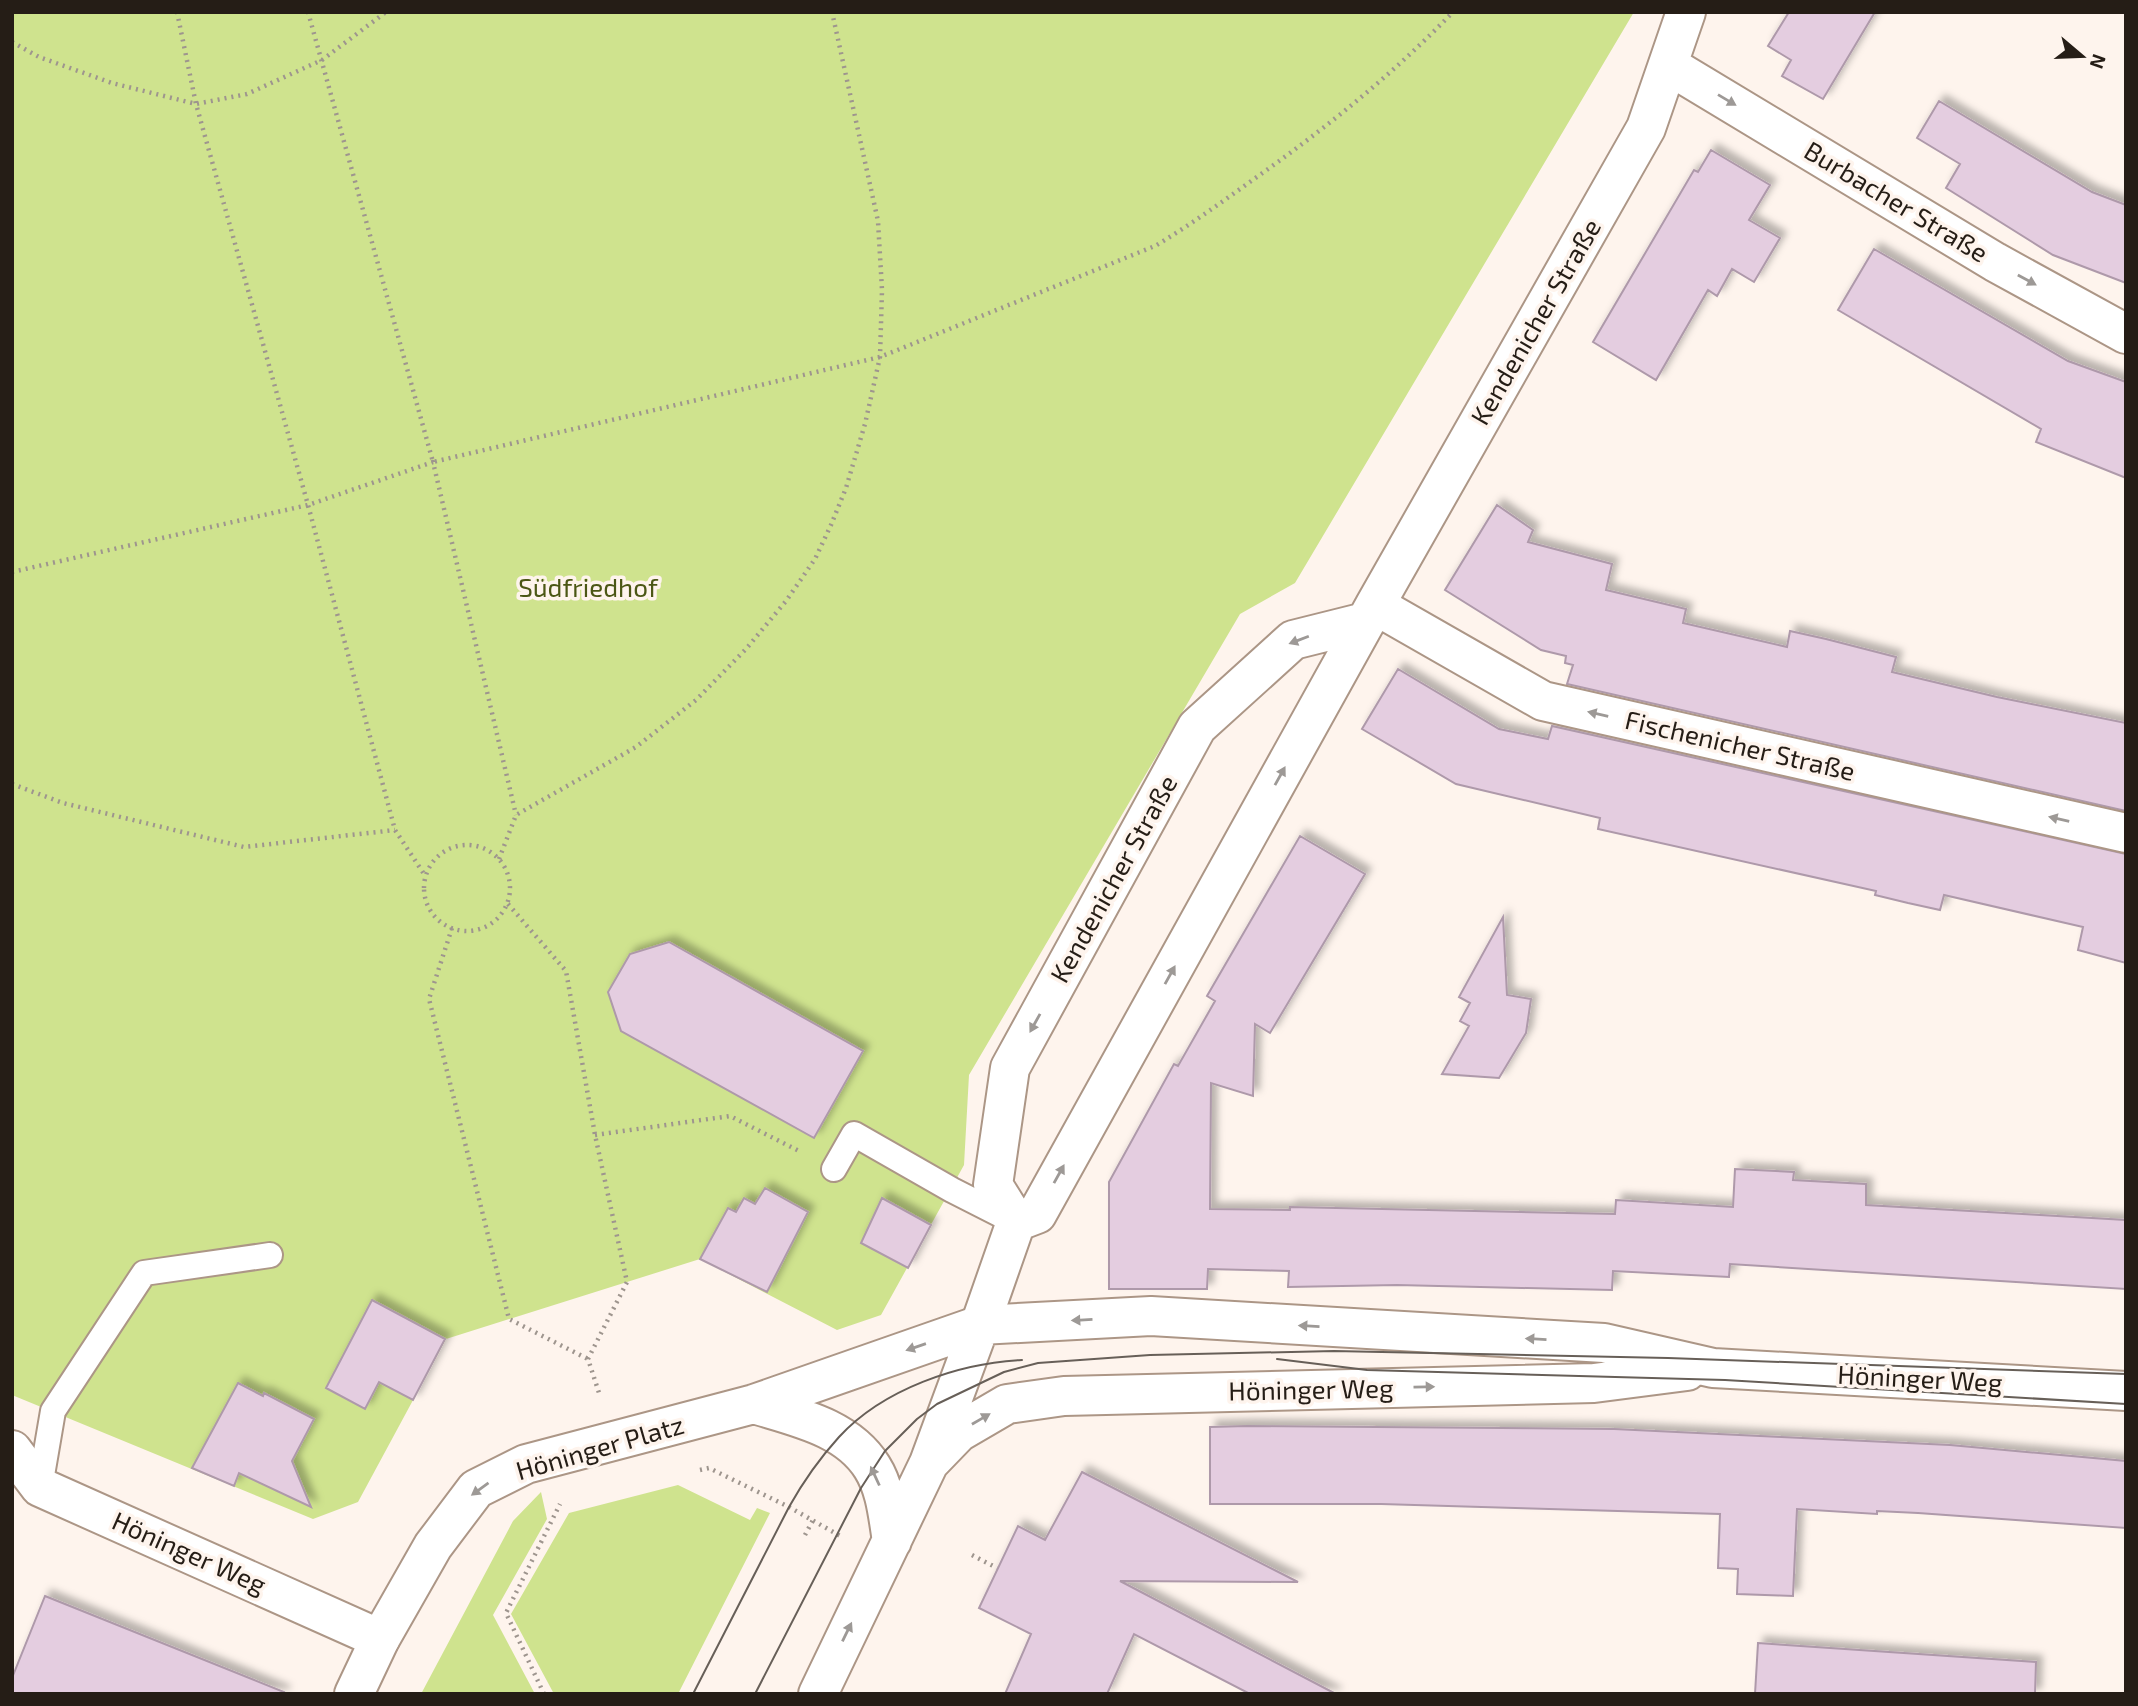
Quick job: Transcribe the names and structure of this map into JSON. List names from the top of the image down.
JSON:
{
  "streets": {
    "street": [
      "Burbacher Straße",
      "Kendenicher Straße",
      "Fischenicher Straße",
      "Höninger Weg",
      "Höninger Platz"
    ]
  },
  "crossings": [
    ["Burbacher Straße", "Kendenicher Straße"],
    ["Kendenicher Straße", "Fischenicher Straße"],
    ["Höninger Weg", "Höninger Platz"]
  ],
  "one_way": ["Burbacher Straße", "Fischenicher Straße", "Höninger Platz"],
  "parks": ["Südfriedhof"],
  "north": "right"
}
